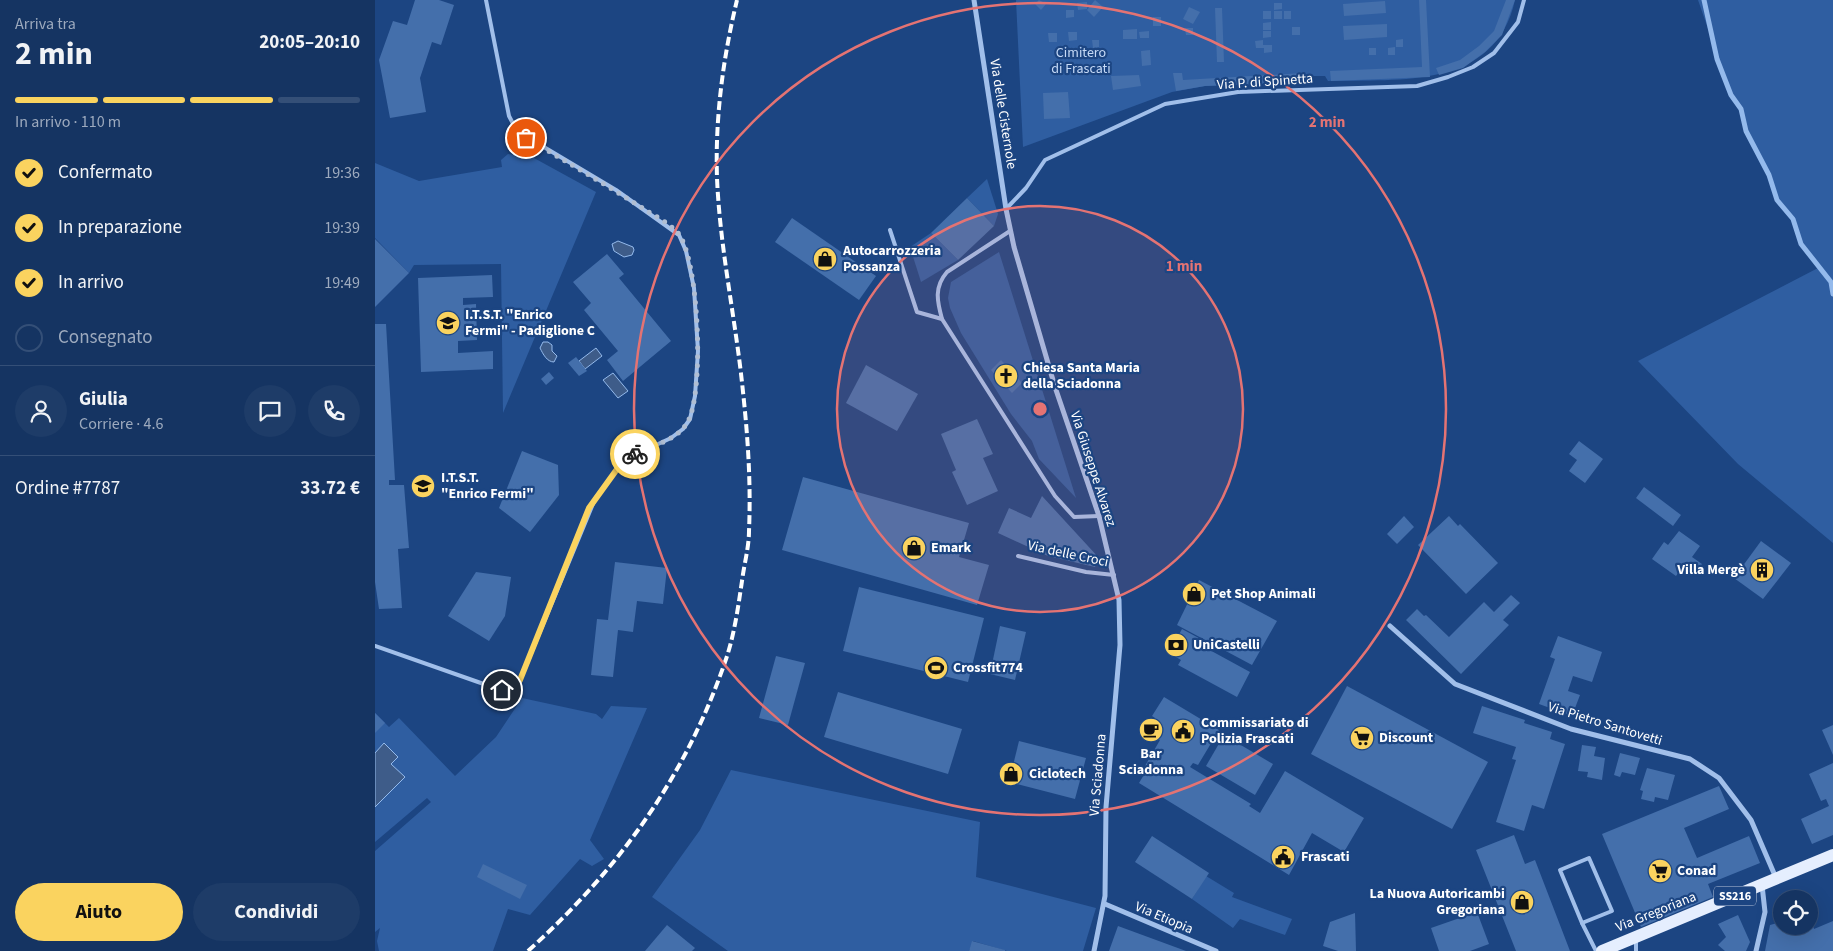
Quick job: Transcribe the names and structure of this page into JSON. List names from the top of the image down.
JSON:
{
  "streets": {
    "main road": ["SS216", "Via Gregoriana"],
    "street": [
      "Via delle Cisternole",
      "Via Giuseppe Alvarez",
      "Via Pietro Santovetti",
      "Via Sciadonna",
      "Via Etiopia"
    ],
    "lane": ["Via P. di Spinetta", "Via delle Croci"]
  },
  "crossings": [
    ["Via P. di Spinetta", "Via delle Cisternole"],
    ["Via delle Cisternole", "Via Giuseppe Alvarez"],
    ["Via Giuseppe Alvarez", "Via delle Croci"],
    ["Via Giuseppe Alvarez", "Via Sciadonna"],
    ["Via Pietro Santovetti", "Via Gregoriana"],
    ["Via Sciadonna", "Via Etiopia"]
  ],
  "parks": ["Cimitero di Frascati"],
  "places": {
    "shop": [
      "Autocarrozzeria Possanza",
      "Emark",
      "Pet Shop Animali",
      "Ciclotech",
      "La Nuova Autoricambi Gregoriana"
    ],
    "school or university": ["I.T.S.T. \"Enrico Fermi\" - Padiglione C", "I.T.S.T. \"Enrico Fermi\""],
    "church": ["Chiesa Santa Maria della Sciadonna"],
    "building": ["Villa Mergè"],
    "bank": ["UniCastelli"],
    "sports": ["Crossfit774"],
    "cafe": ["Bar Sciadonna"],
    "public building": ["Commissariato di Polizia Frascati", "Frascati"],
    "supermarket": ["Discount", "Conad"]
  },
  "page": {
    "heading": ["2 min", "Arriva tra", "20:05–20:10"],
    "panel": [
      "Giulia",
      "Corriere · 4.6",
      "Ordine #7787",
      "33.72 €"
    ],
    "bar": "In arrivo · 110 m",
    "list": [
      ["Confermato", "19:36"],
      ["In preparazione", "19:39"],
      ["In arrivo", "19:49"],
      "Consegnato"
    ],
    "buttons": ["Aiuto", "Condividi"]
  },
  "rings": ["2 min", "1 min"]
}
